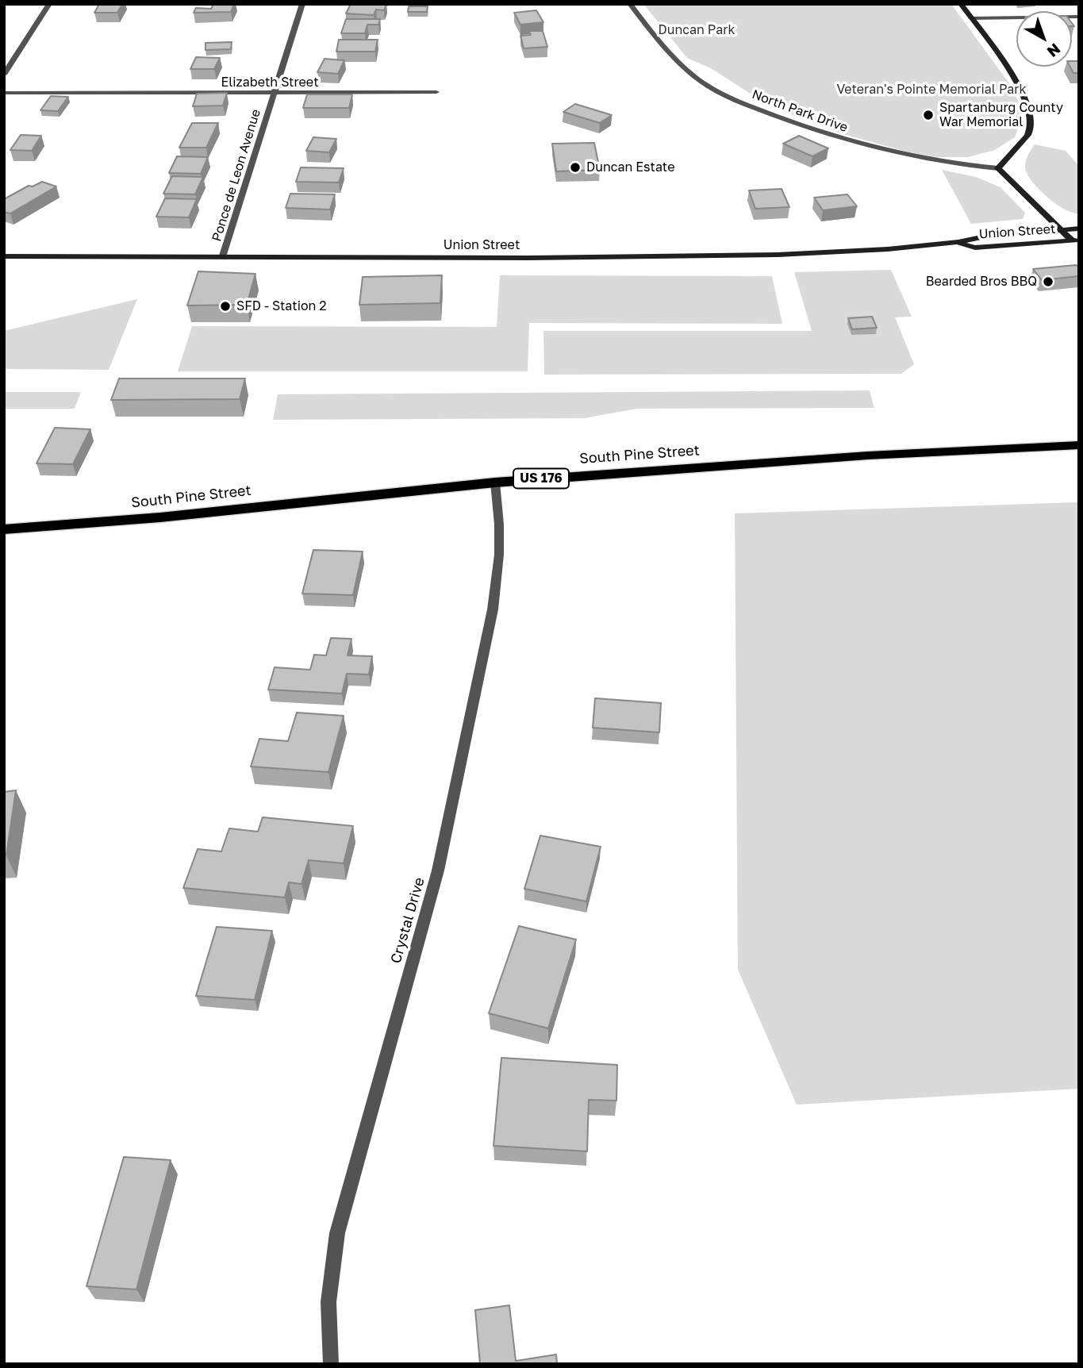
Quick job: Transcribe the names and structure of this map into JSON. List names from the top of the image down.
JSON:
{
  "streets": {
    "highway": ["South Pine Street", "US 176"],
    "main road": ["Union Street"],
    "street": [
      "Elizabeth Street",
      "North Park Drive",
      "Ponce de Leon Avenue",
      "Crystal Drive"
    ]
  },
  "crossings": [
    ["Elizabeth Street", "Ponce de Leon Avenue"],
    ["Ponce de Leon Avenue", "Union Street"],
    ["South Pine Street", "Crystal Drive"]
  ],
  "parks": ["Duncan Park", "Veteran's Pointe Memorial Park"],
  "places": [
    "Spartanburg County War Memorial",
    "Duncan Estate",
    "Bearded Bros BBQ",
    "SFD - Station 2"
  ],
  "north": "bottom right"
}
